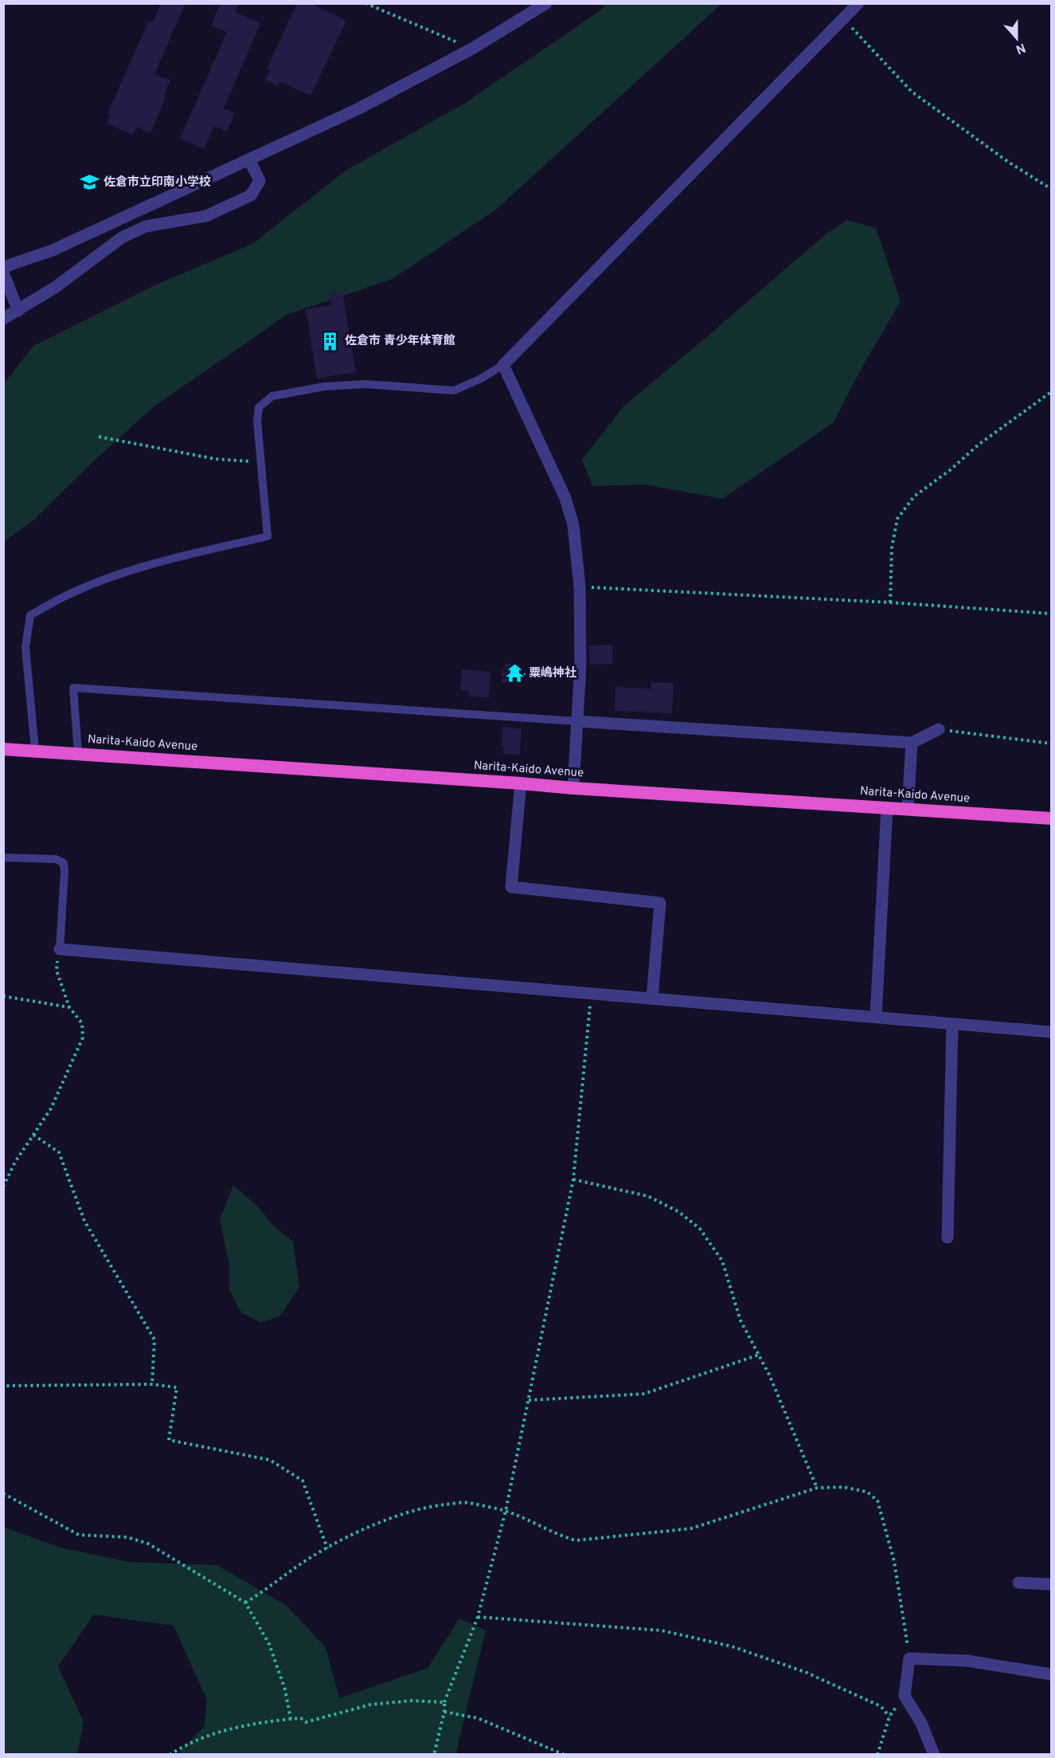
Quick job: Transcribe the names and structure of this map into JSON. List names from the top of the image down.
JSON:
{
  "streets": {
    "highway": ["Narita-Kaido Avenue"]
  },
  "places": {
    "school or university": ["佐倉市立印南小学校"],
    "building": ["佐倉市 青少年体育館"],
    "temple": ["粟嶋神社"]
  },
  "north": "bottom"
}
